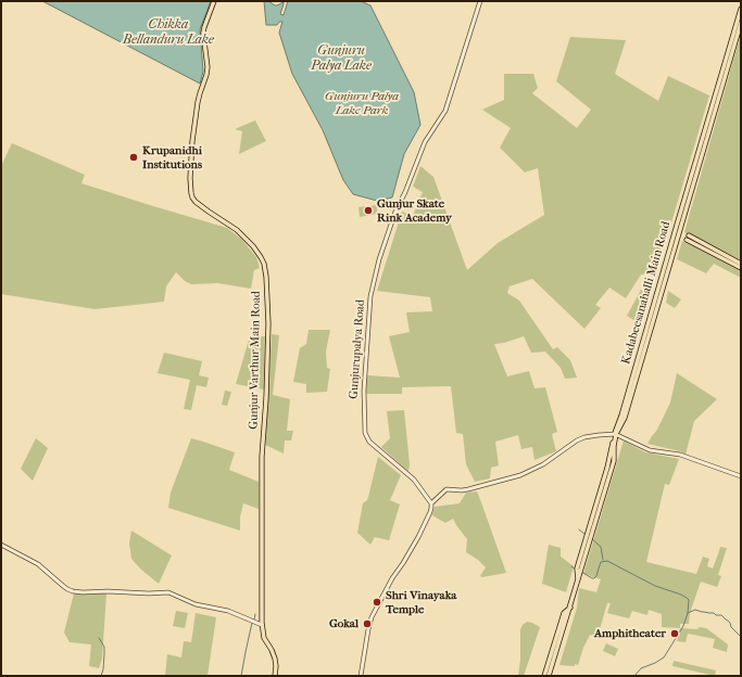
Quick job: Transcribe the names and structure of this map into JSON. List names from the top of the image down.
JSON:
{
  "streets": {
    "main road": ["Kadabeesanahalli Main Road", "Gunjur Varthur Main Road"],
    "street": ["Gunjurupalya Road"]
  },
  "water": ["Chikka Bellanduru Lake", "Gunjuru Palya Lake"],
  "parks": ["Gunjuru Palya Lake Park"],
  "places": [
    "Krupanidhi Institutions",
    "Gunjur Skate Rink Academy",
    "Shri Vinayaka Temple",
    "Gokal",
    "Amphitheater"
  ]
}
